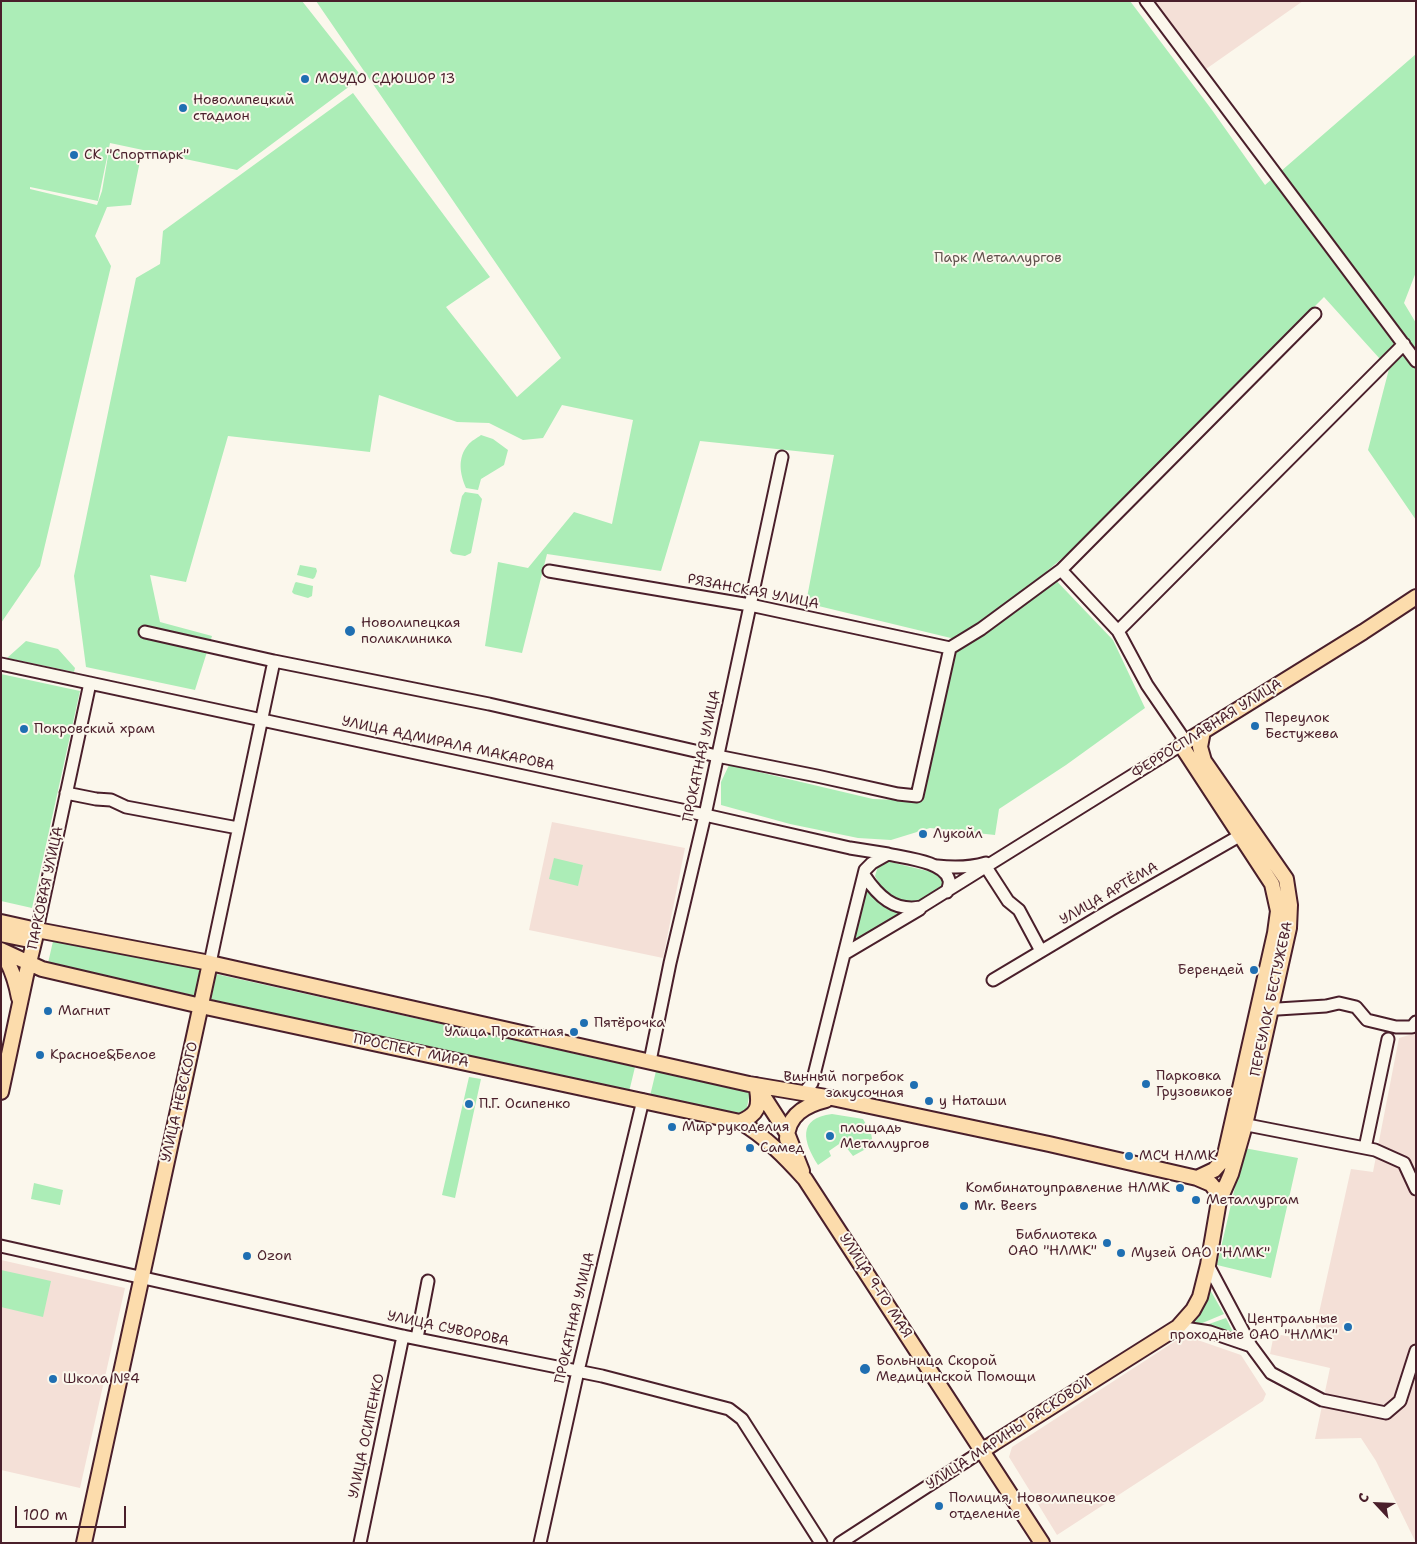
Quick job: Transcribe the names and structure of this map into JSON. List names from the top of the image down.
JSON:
{
  "streets": {
    "main road": [
      "ФЕРРОСПЛАВНАЯ УЛИЦА",
      "ПАРКОВАЯ УЛИЦА",
      "ПЕРЕУЛОК БЕСТУЖЕВА",
      "ПРОСПЕКТ МИРА",
      "УЛИЦА НЕВСКОГО",
      "УЛИЦА 9-ГО МАЯ",
      "УЛИЦА МАРИНЫ РАСКОВОЙ"
    ],
    "street": [
      "РЯЗАНСКАЯ УЛИЦА",
      "УЛИЦА АДМИРАЛА МАКАРОВА",
      "ПРОКАТНАЯ УЛИЦА",
      "УЛИЦА АРТЁМА",
      "УЛИЦА СУВОРОВА",
      "УЛИЦА ОСИПЕНКО"
    ]
  },
  "crossings": [
    ["РЯЗАНСКАЯ УЛИЦА", "ПРОКАТНАЯ УЛИЦА"],
    ["ФЕРРОСПЛАВНАЯ УЛИЦА", "ПЕРЕУЛОК БЕСТУЖЕВА"],
    ["УЛИЦА АДМИРАЛА МАКАРОВА", "ПРОКАТНАЯ УЛИЦА"],
    ["УЛИЦА АДМИРАЛА МАКАРОВА", "ПАРКОВАЯ УЛИЦА"],
    ["УЛИЦА АДМИРАЛА МАКАРОВА", "УЛИЦА НЕВСКОГО"],
    ["ПРОКАТНАЯ УЛИЦА", "ПРОСПЕКТ МИРА"],
    ["ПРОКАТНАЯ УЛИЦА", "УЛИЦА СУВОРОВА"],
    ["ПАРКОВАЯ УЛИЦА", "ПРОСПЕКТ МИРА"],
    ["УЛИЦА АРТЁМА", "ПЕРЕУЛОК БЕСТУЖЕВА"],
    ["ПРОСПЕКТ МИРА", "УЛИЦА НЕВСКОГО"],
    ["ПРОСПЕКТ МИРА", "УЛИЦА 9-ГО МАЯ"],
    ["УЛИЦА НЕВСКОГО", "УЛИЦА СУВОРОВА"],
    ["УЛИЦА 9-ГО МАЯ", "УЛИЦА МАРИНЫ РАСКОВОЙ"],
    ["УЛИЦА СУВОРОВА", "УЛИЦА ОСИПЕНКО"]
  ],
  "parks": ["Парк Металлургов"],
  "places": [
    "МОУДО СДЮШОР 13",
    "Новолипецкий стадион",
    "СК \"Спортпарк\"",
    "Новолипецкая поликлиника",
    "Переулок Бестужева",
    "Покровский храм",
    "Лукойл",
    "Берендей",
    "Магнит",
    "Пятёрочка",
    "Улица Прокатная",
    "Красное&Белое",
    "Парковка Грузовиков",
    "Винный погребок закусочная",
    "у Наташи",
    "П.Г. Осипенко",
    "Мир рукоделия",
    "площадь Металлургов",
    "Самед",
    "МСЧ НЛМК",
    "Комбинатоуправление НЛМК",
    "Металлургам",
    "Mr. Beers",
    "Библиотека ОАО \"НЛМК\"",
    "Музей ОАО \"НЛМК\"",
    "Ozon",
    "Центральные проходные ОАО \"НЛМК\"",
    "Больница Скорой Медицинской Помощи",
    "Школа №4",
    "Полиция, Новолипецкое отделение"
  ],
  "scale_bar": "100 m",
  "north": "top left"
}
